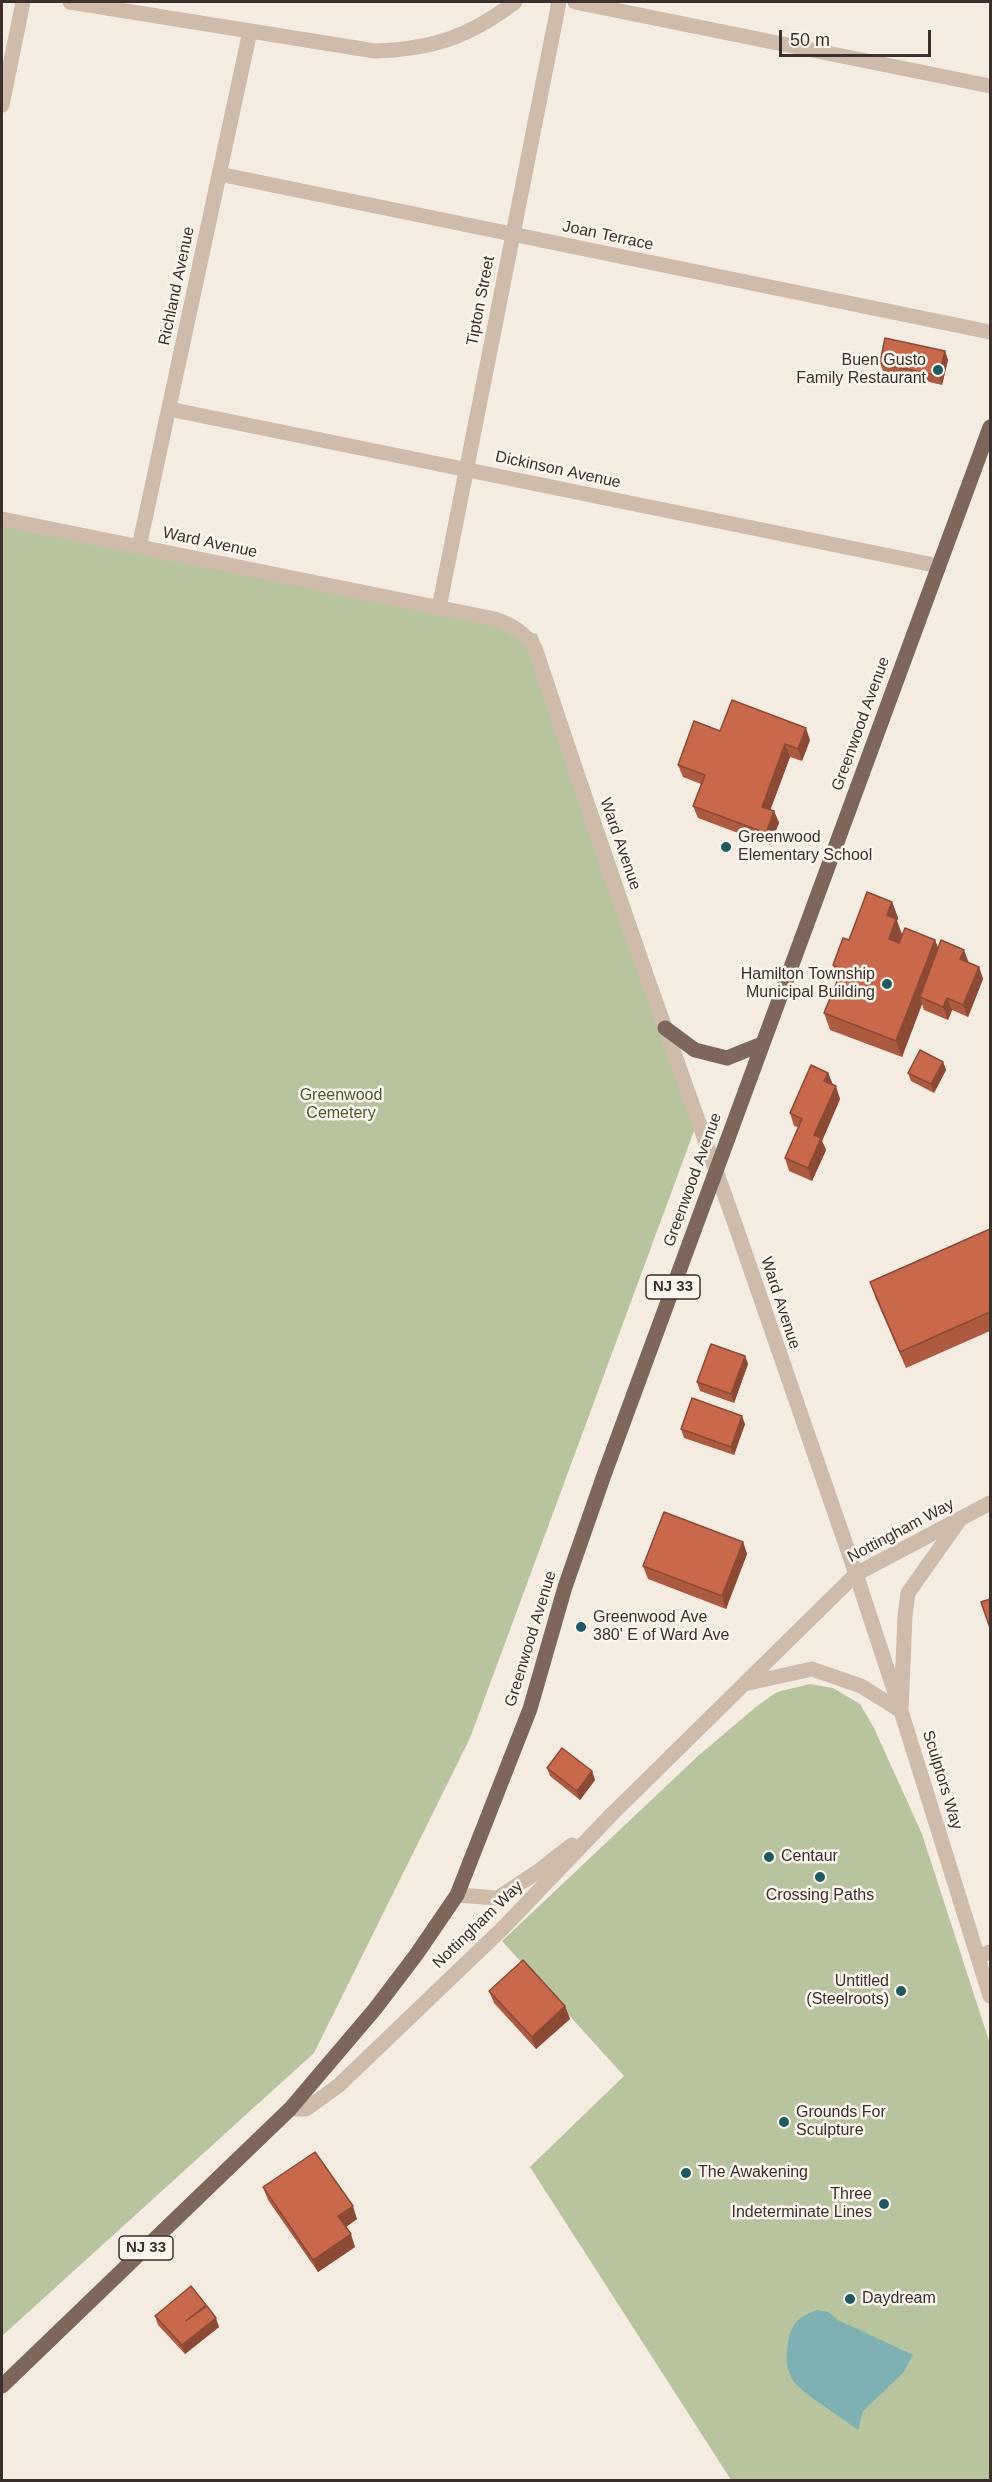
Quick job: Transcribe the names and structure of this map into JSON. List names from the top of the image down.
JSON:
{
  "streets": {
    "main road": ["Greenwood Avenue", "NJ 33", "Nottingham Way"],
    "street": [
      "Joan Terrace",
      "Richland Avenue",
      "Tipton Street",
      "Dickinson Avenue",
      "Ward Avenue",
      "Sculptors Way"
    ]
  },
  "crossings": [
    ["Joan Terrace", "Richland Avenue"],
    ["Joan Terrace", "Tipton Street"],
    ["Richland Avenue", "Dickinson Avenue"],
    ["Richland Avenue", "Ward Avenue"],
    ["Tipton Street", "Dickinson Avenue"],
    ["Tipton Street", "Ward Avenue"],
    ["Dickinson Avenue", "Greenwood Avenue"],
    ["Ward Avenue", "Greenwood Avenue"],
    ["Ward Avenue", "Nottingham Way"],
    ["Ward Avenue", "Sculptors Way"],
    ["Greenwood Avenue", "Nottingham Way"],
    ["Nottingham Way", "Sculptors Way"]
  ],
  "parks": ["Greenwood Cemetery"],
  "places": [
    "Buen Gusto Family Restaurant",
    "Greenwood Elementary School",
    "Hamilton Township Municipal Building",
    "Greenwood Ave 380' E of Ward Ave",
    "Centaur",
    "Crossing Paths",
    "Untitled (Steelroots)",
    "Grounds For Sculpture",
    "The Awakening",
    "Three Indeterminate Lines",
    "Daydream"
  ],
  "scale_bar": "50 m"
}
